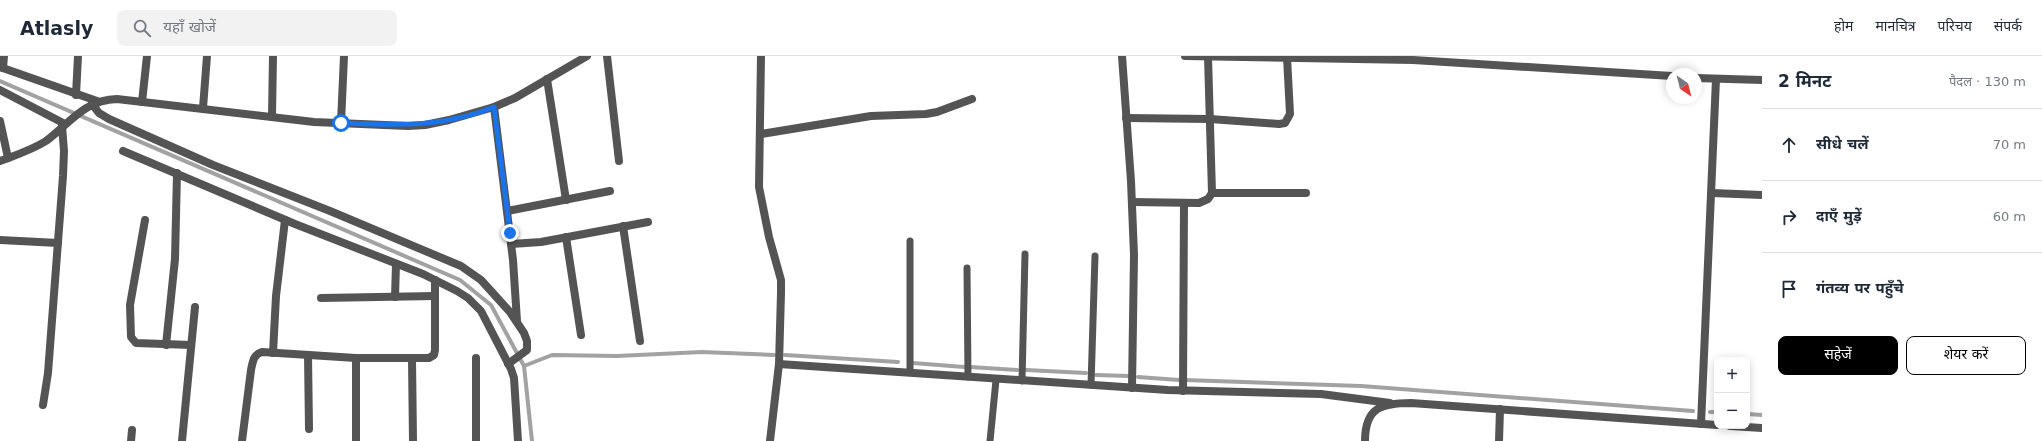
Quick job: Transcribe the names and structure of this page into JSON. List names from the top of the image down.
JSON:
{
  "north": "bottom right",
  "page": {
    "header": "Atlasly",
    "search": "यहाँ खोजें",
    "nav": [
      "होम",
      "मानचित्र",
      "परिचय",
      "संपर्क"
    ],
    "heading": ["2 मिनट", "पैदल · 130 m"],
    "list": [
      ["सीधे चलें", "70 m"],
      ["दाएँ मुड़ें", "60 m"],
      "गंतव्य पर पहुँचे"
    ],
    "buttons": ["सहेजें", "शेयर करें"],
    "map_buttons": ["+", "−"]
  }
}
